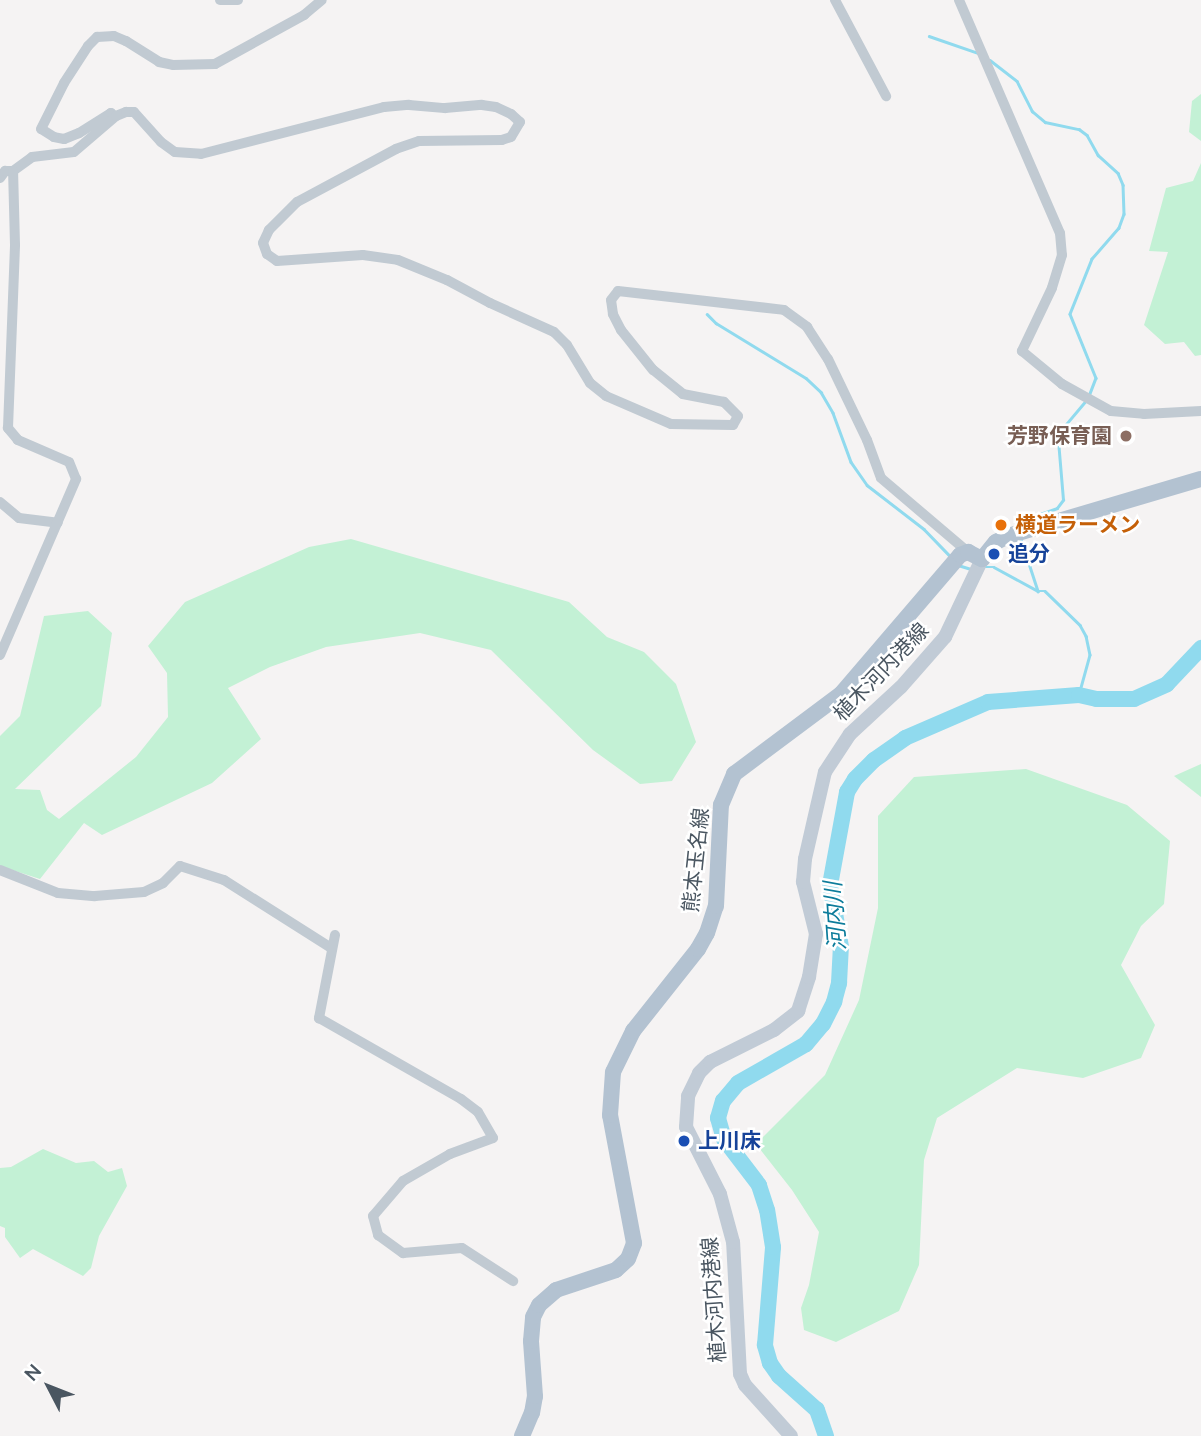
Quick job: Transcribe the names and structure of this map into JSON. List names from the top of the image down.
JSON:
{
  "streets": {
    "main road": ["植木河内港線", "熊本玉名線"]
  },
  "crossings": [
    ["植木河内港線", "熊本玉名線"]
  ],
  "water": ["河内川"],
  "places": [
    "芳野保育園",
    "横道ラーメン",
    "追分",
    "上川床"
  ],
  "north": "top left"
}
